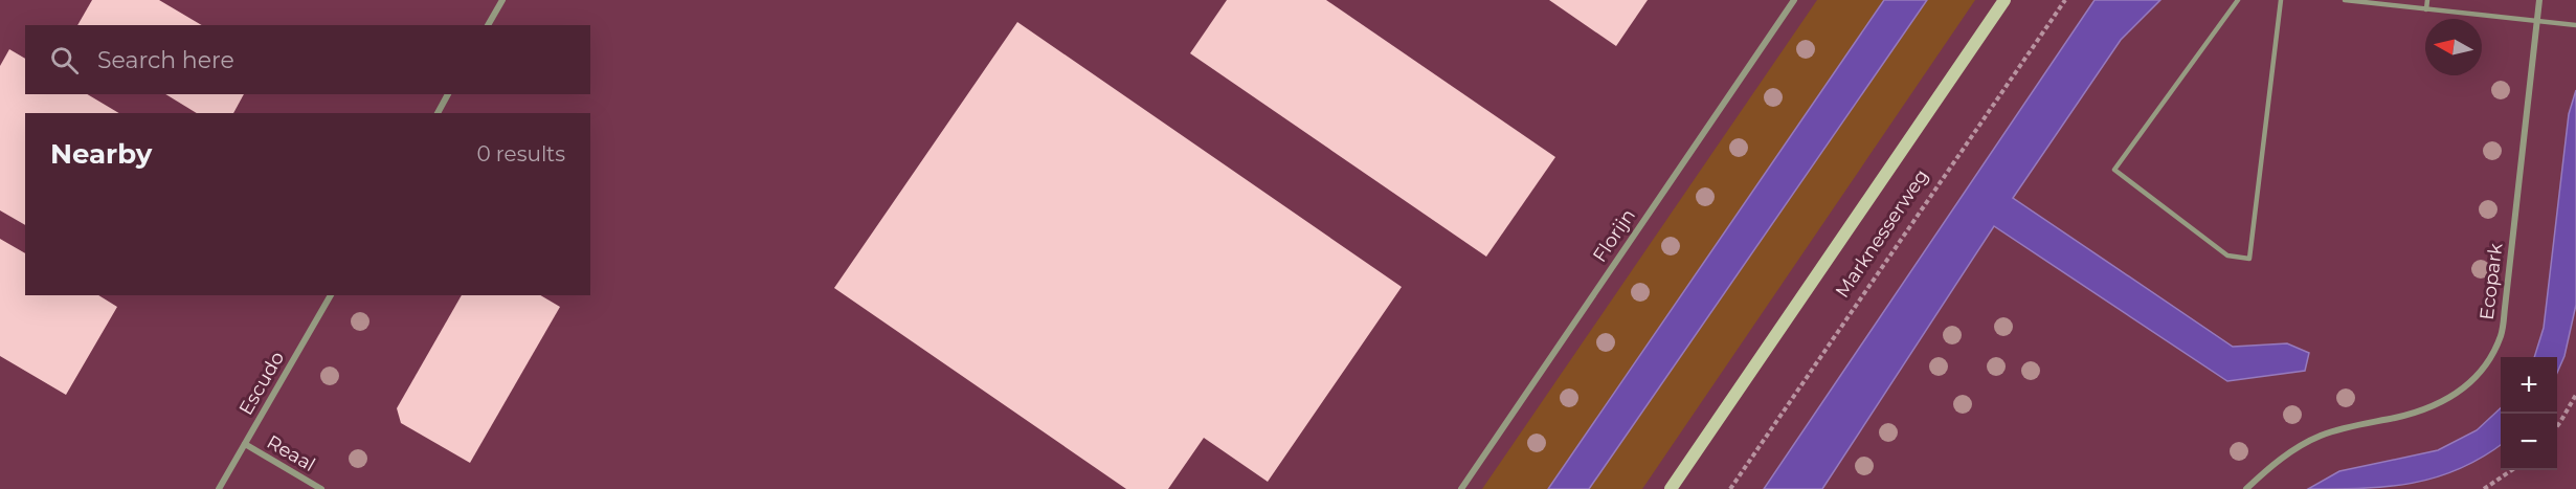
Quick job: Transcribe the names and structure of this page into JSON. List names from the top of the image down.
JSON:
{
  "streets": {
    "main road": ["Marknesserweg"],
    "street": [
      "Florijn",
      "Ecopark",
      "Escudo",
      "Reaal"
    ]
  },
  "crossings": [
    ["Escudo", "Reaal"]
  ],
  "north": "left",
  "page": {
    "search": "Search here",
    "heading": ["Nearby", "0 results"],
    "map_buttons": ["+", "−"]
  }
}
